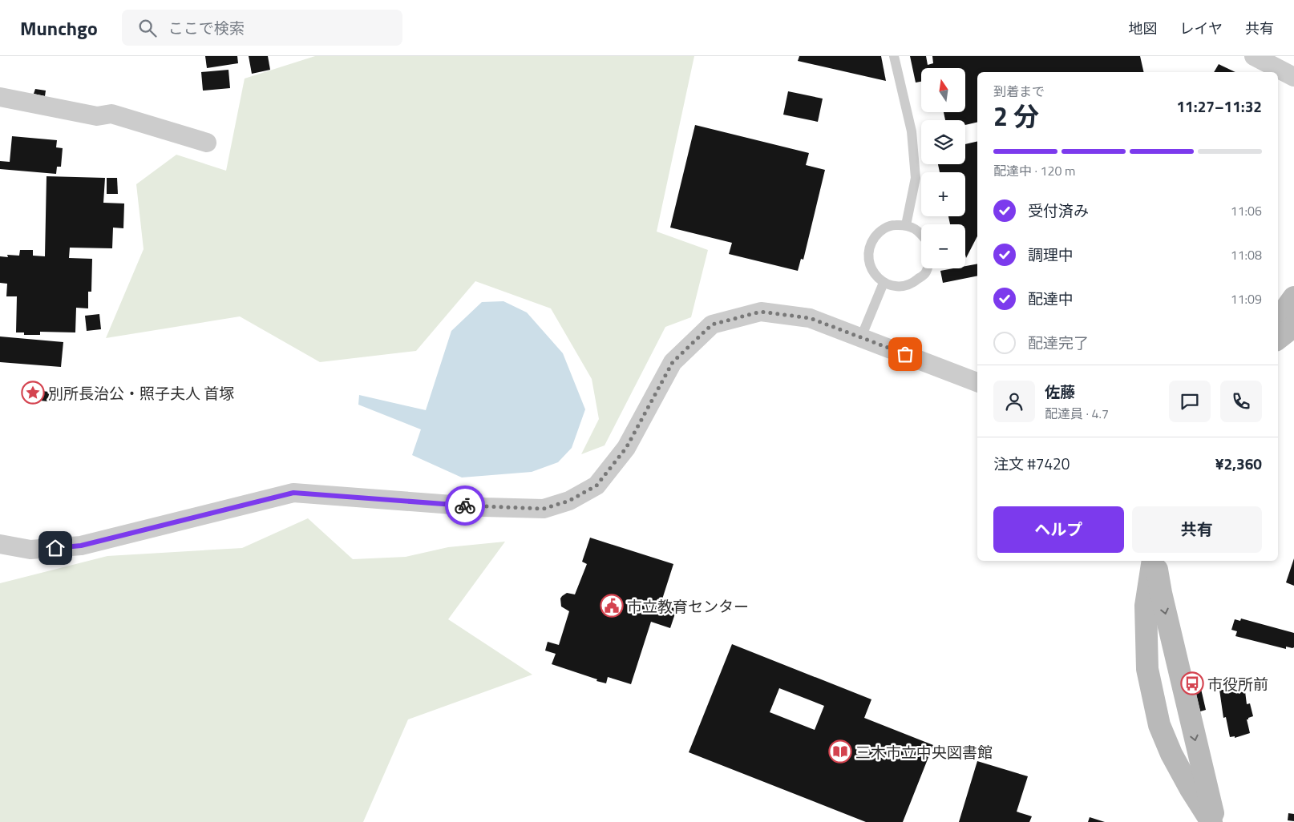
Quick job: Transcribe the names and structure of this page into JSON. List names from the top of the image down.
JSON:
{
  "places": {
    "place": ["別所長治公・照子夫人 首塚"],
    "public building": ["市立教育センター"],
    "bus stop": ["市役所前"],
    "library": ["三木市立中央図書館"]
  },
  "north": "top",
  "page": {
    "header": "Munchgo",
    "search": "ここで検索",
    "nav": ["地図", "レイヤ", "共有"],
    "map_buttons": ["+", "−"],
    "heading": ["2 分", "到着まで", "11:27–11:32"],
    "panel": [
      "佐藤",
      "配達員 · 4.7",
      "注文 #7420",
      "¥2,360"
    ],
    "bar": "配達中 · 120 m",
    "list": [
      ["受付済み", "11:06"],
      ["調理中", "11:08"],
      ["配達中", "11:09"],
      "配達完了"
    ],
    "buttons": ["ヘルプ", "共有"]
  }
}
